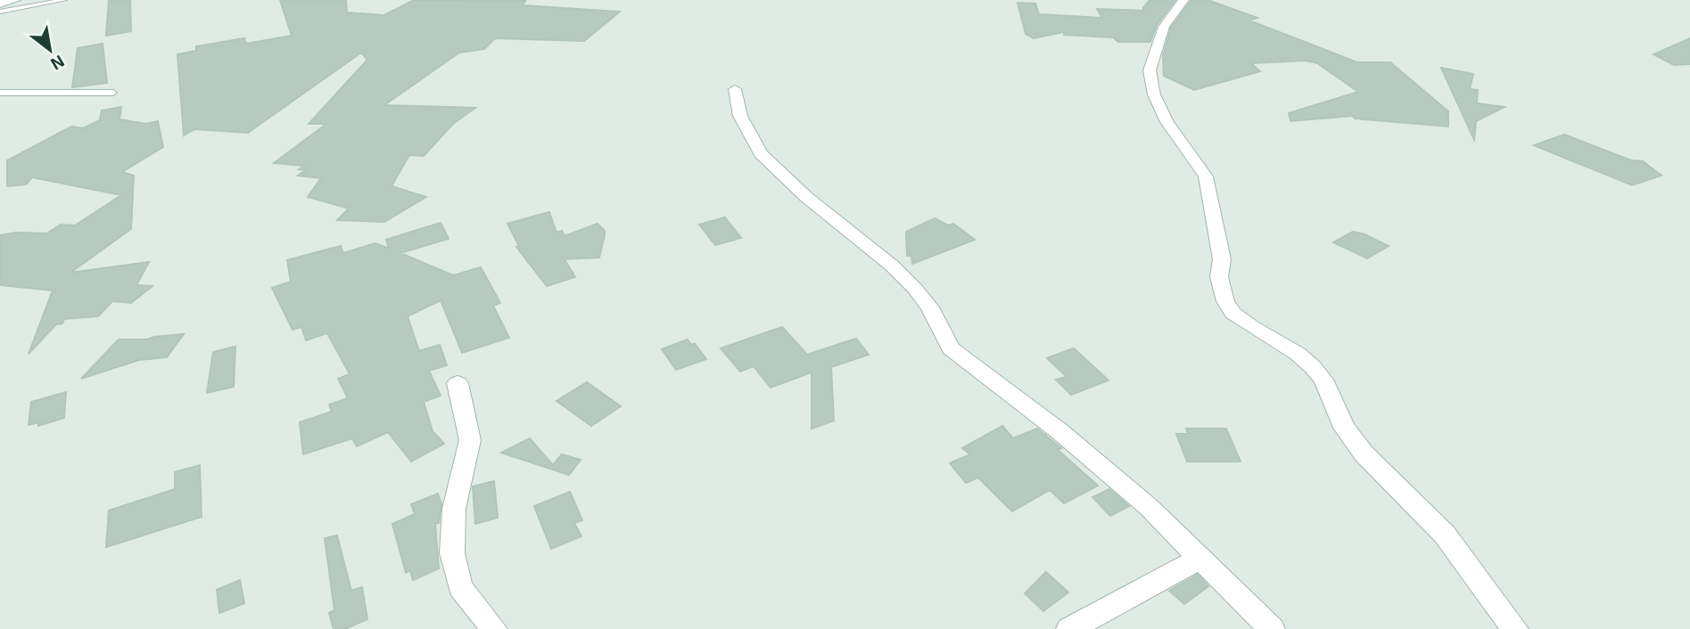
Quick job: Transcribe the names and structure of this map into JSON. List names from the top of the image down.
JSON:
{
  "north": "bottom right"
}
